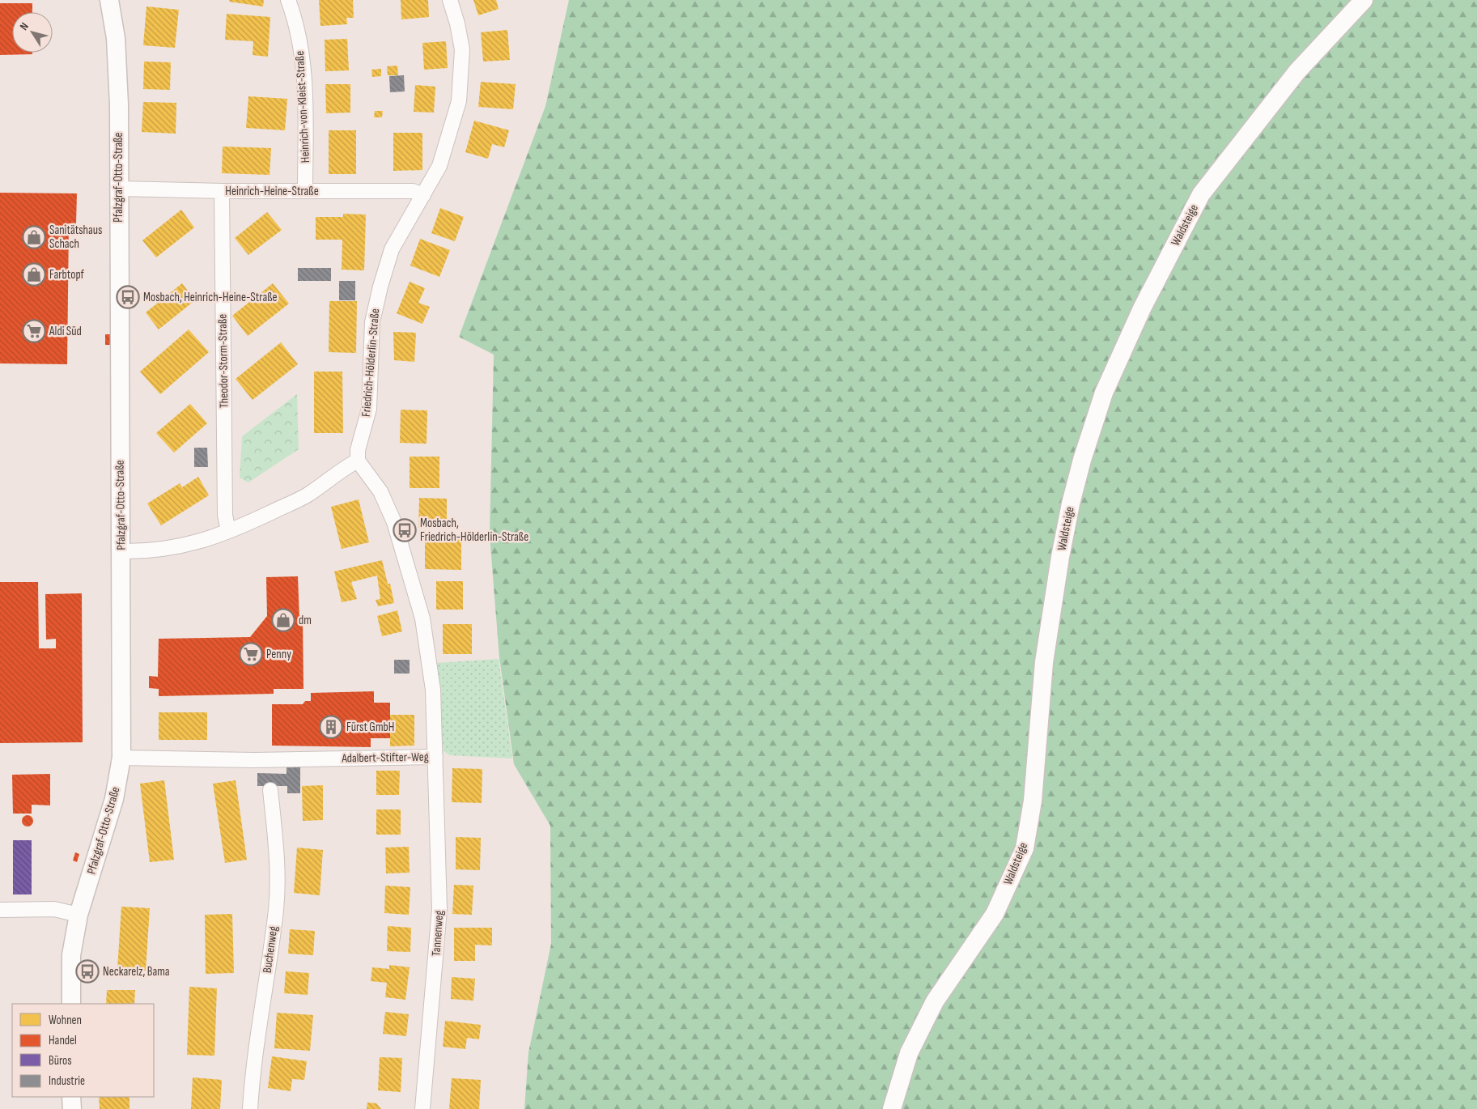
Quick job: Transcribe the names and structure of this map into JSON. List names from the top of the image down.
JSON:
{
  "streets": {
    "street": [
      "Heinrich-von-Kleist-Straße",
      "Pfalzgraf-Otto-Straße",
      "Heinrich-Heine-Straße",
      "Waldsteige",
      "Theodor-Storm-Straße",
      "Friedrich-Hölderlin-Straße",
      "Adalbert-Stifter-Weg",
      "Tannenweg",
      "Buchenweg"
    ]
  },
  "crossings": [
    ["Heinrich-von-Kleist-Straße", "Heinrich-Heine-Straße"],
    ["Pfalzgraf-Otto-Straße", "Heinrich-Heine-Straße"],
    ["Pfalzgraf-Otto-Straße", "Adalbert-Stifter-Weg"],
    ["Heinrich-Heine-Straße", "Theodor-Storm-Straße"],
    ["Heinrich-Heine-Straße", "Friedrich-Hölderlin-Straße"],
    ["Friedrich-Hölderlin-Straße", "Adalbert-Stifter-Weg"],
    ["Adalbert-Stifter-Weg", "Tannenweg"]
  ],
  "places": {
    "shop": ["Sanitätshaus Schach", "Farbtopf", "dm"],
    "bus stop": ["Mosbach, Heinrich-Heine-Straße", "Mosbach, Friedrich-Hölderlin-Straße", "Neckarelz, Bama"],
    "supermarket": ["Aldi Süd", "Penny"],
    "building": ["Fürst GmbH"]
  },
  "legend": [
    "Wohnen",
    "Handel",
    "Büros",
    "Industrie"
  ],
  "north": "top left"
}
